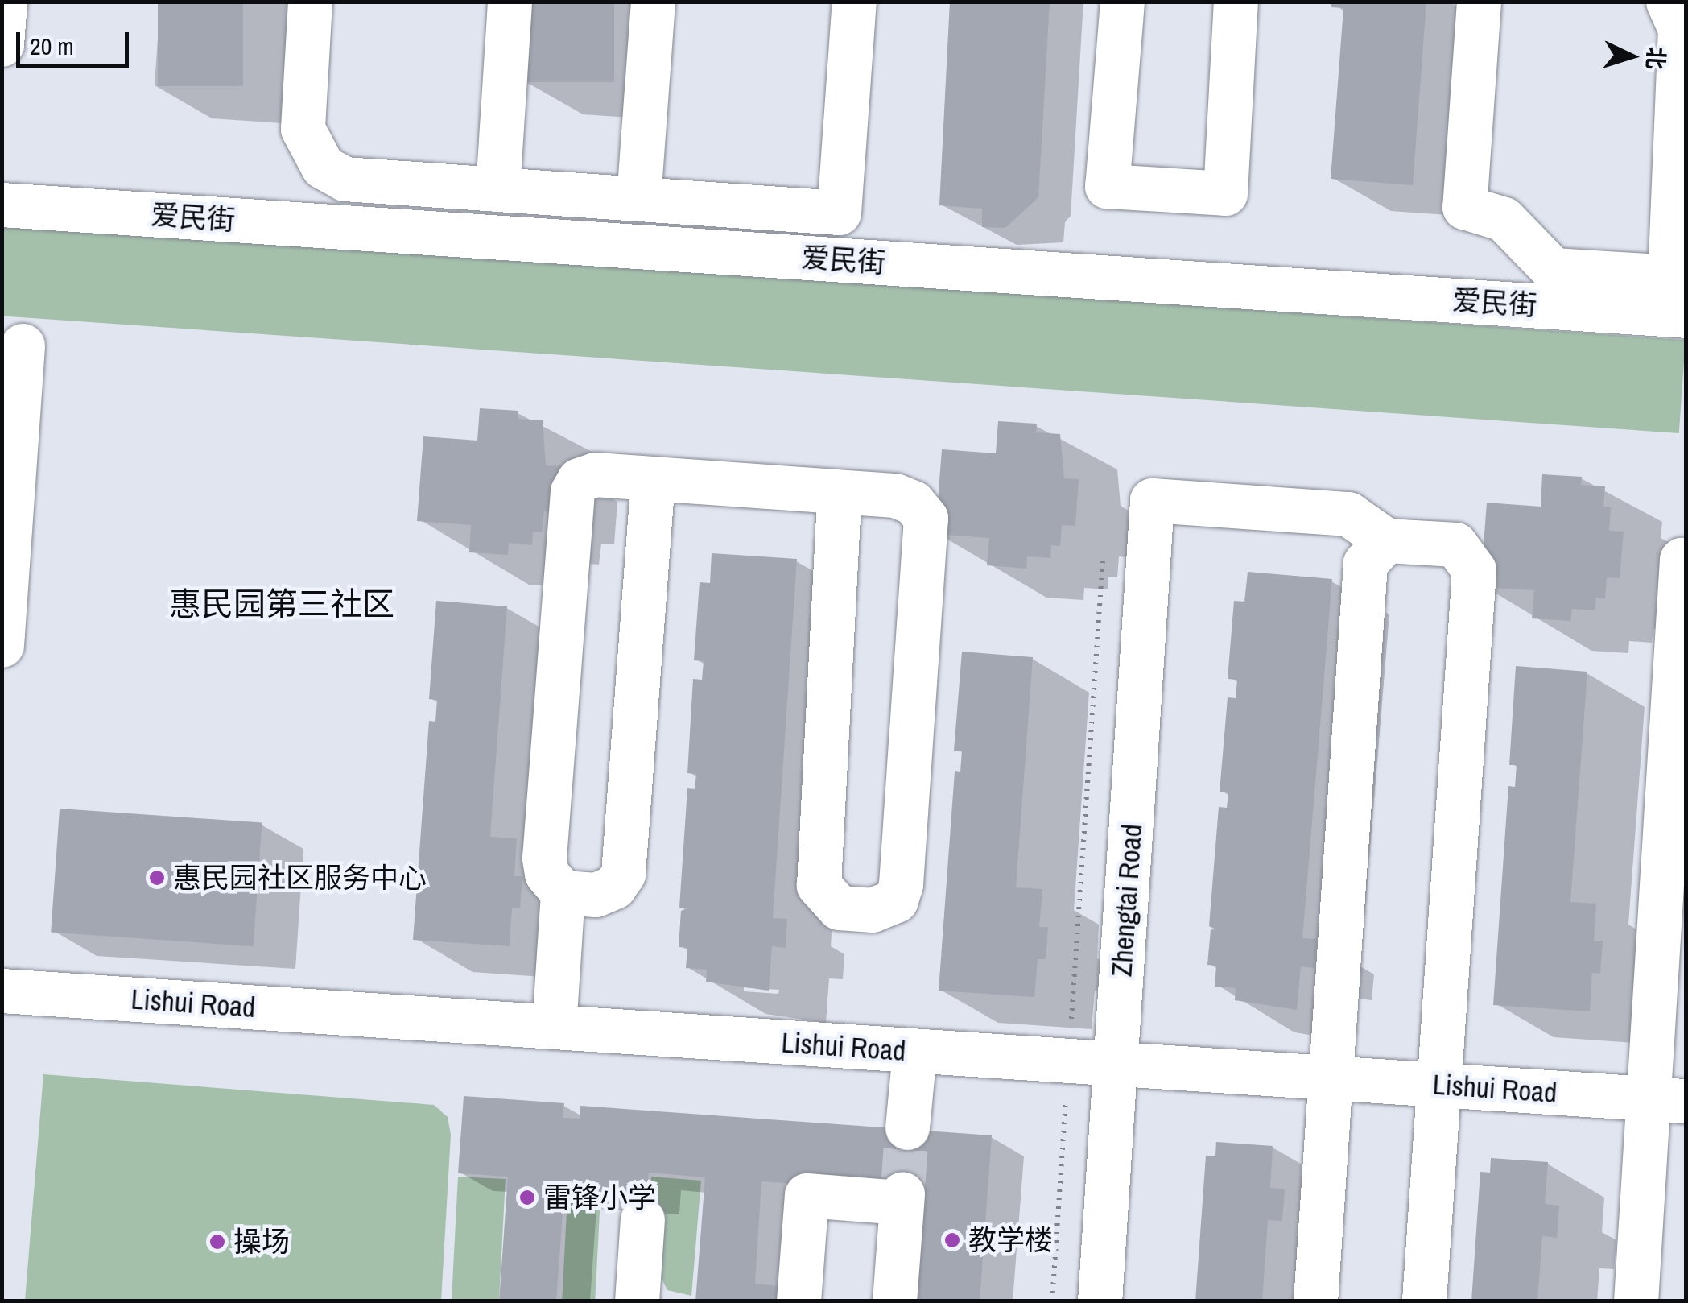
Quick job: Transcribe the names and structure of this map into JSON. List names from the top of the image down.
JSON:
{
  "streets": {
    "street": ["爱民街", "Zhengtai Road", "Lishui Road"]
  },
  "crossings": [
    ["Zhengtai Road", "Lishui Road"]
  ],
  "districts": ["惠民园第三社区"],
  "places": [
    "惠民园社区服务中心",
    "雷锋小学",
    "教学楼",
    "操场"
  ],
  "scale_bar": "20 m",
  "north": "right"
}
